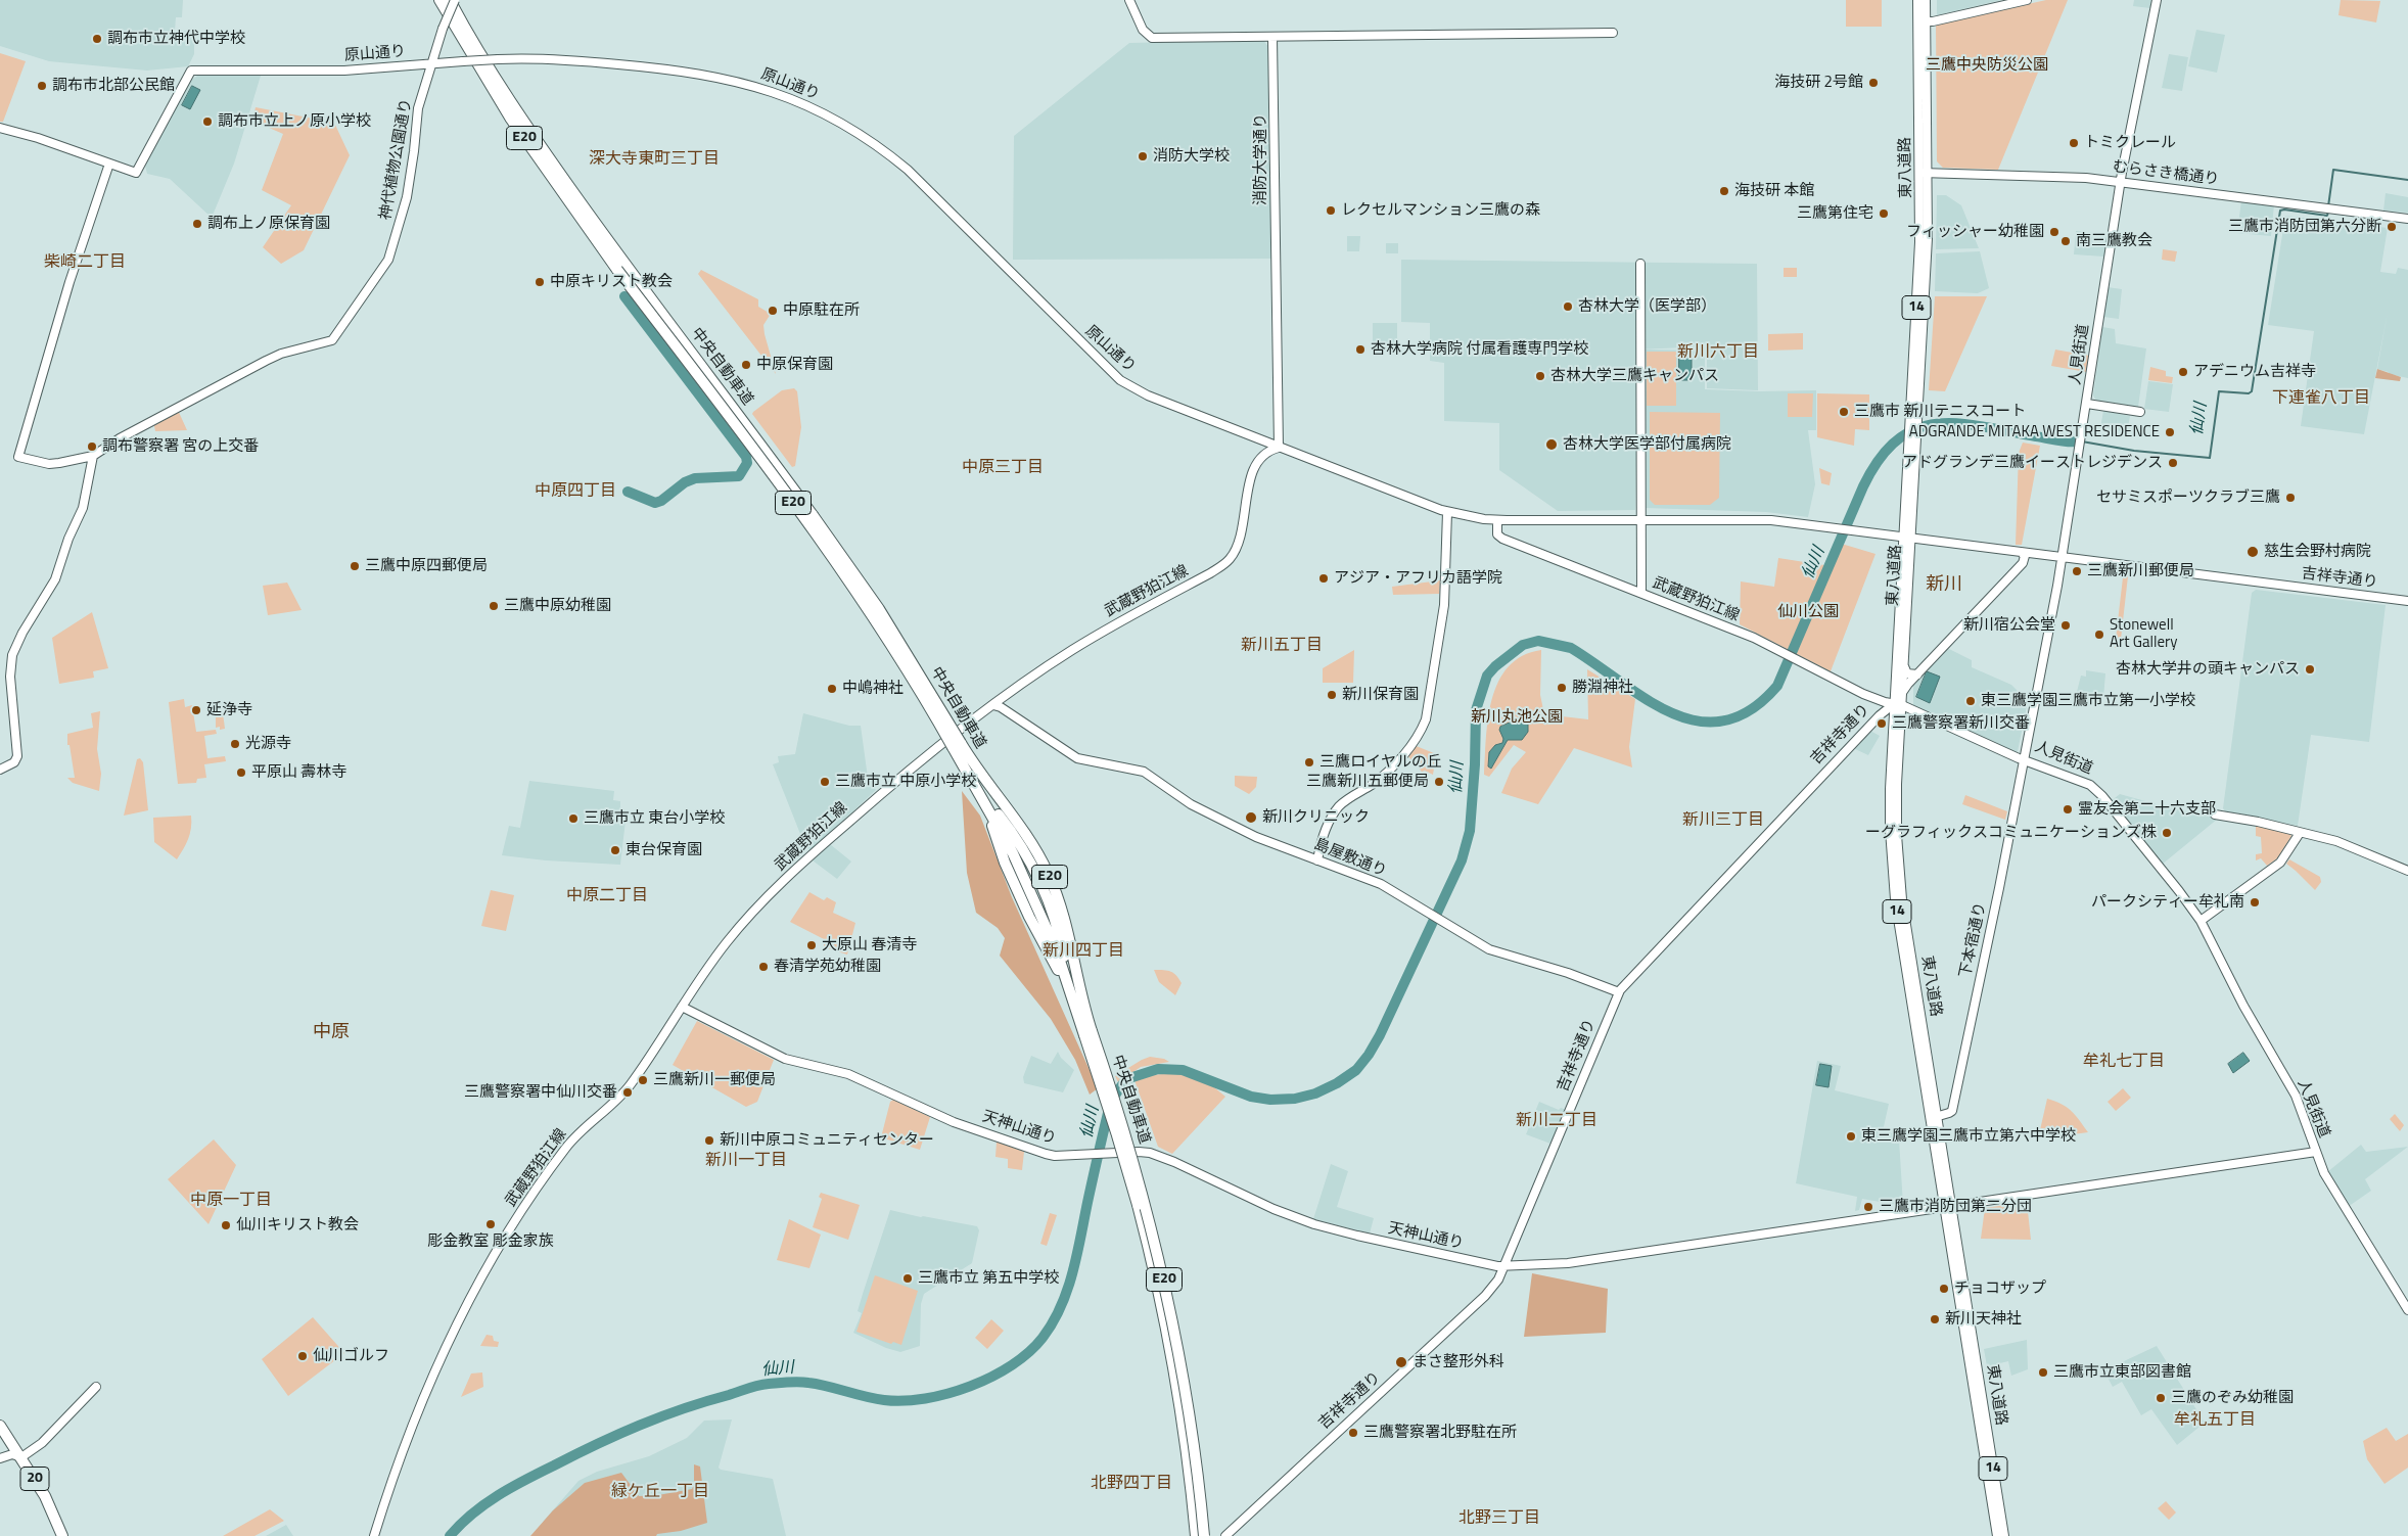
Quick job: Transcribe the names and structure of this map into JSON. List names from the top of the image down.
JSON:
{
  "streets": {
    "highway": ["E20", "中央自動車道", "20"],
    "street": [
      "原山通り",
      "神代植物公園通り",
      "消防大学通り",
      "東八道路",
      "むらさき橋通り",
      "14",
      "人見街道",
      "吉祥寺通り",
      "武蔵野狛江線",
      "島屋敷通り",
      "下本宿通り",
      "天神山通り"
    ]
  },
  "crossings": [
    ["原山通り", "神代植物公園通り"],
    ["原山通り", "消防大学通り"],
    ["原山通り", "武蔵野狛江線"],
    ["消防大学通り", "武蔵野狛江線"],
    ["東八道路", "むらさき橋通り"],
    ["東八道路", "吉祥寺通り"],
    ["東八道路", "武蔵野狛江線"],
    ["東八道路", "下本宿通り"],
    ["東八道路", "天神山通り"],
    ["むらさき橋通り", "人見街道"],
    ["人見街道", "吉祥寺通り"],
    ["人見街道", "武蔵野狛江線"],
    ["人見街道", "下本宿通り"],
    ["人見街道", "天神山通り"],
    ["吉祥寺通り", "武蔵野狛江線"],
    ["吉祥寺通り", "島屋敷通り"],
    ["吉祥寺通り", "天神山通り"],
    ["武蔵野狛江線", "島屋敷通り"],
    ["武蔵野狛江線", "下本宿通り"],
    ["武蔵野狛江線", "天神山通り"]
  ],
  "districts": [
    "深大寺東町三丁目",
    "柴崎二丁目",
    "新川六丁目",
    "下連雀八丁目",
    "中原三丁目",
    "中原四丁目",
    "新川",
    "新川五丁目",
    "新川三丁目",
    "中原二丁目",
    "新川四丁目",
    "中原",
    "牟礼七丁目",
    "新川二丁目",
    "新川一丁目",
    "中原一丁目",
    "牟礼五丁目",
    "北野四丁目",
    "緑ケ丘一丁目",
    "北野三丁目"
  ],
  "water": ["仙川"],
  "parks": ["三鷹中央防災公園", "仙川公園", "新川丸池公園"],
  "places": [
    "調布市立神代中学校",
    "海技研 2号館",
    "調布市北部公民館",
    "調布市立上ノ原小学校",
    "トミクレール",
    "消防大学校",
    "海技研 本館",
    "レクセルマンション三鷹の森",
    "三鷹第住宅",
    "調布上ノ原保育園",
    "三鷹市消防団第六分断",
    "フィッシャー幼稚園",
    "南三鷹教会",
    "中原キリスト教会",
    "杏林大学（医学部）",
    "中原駐在所",
    "杏林大学病院 付属看護専門学校",
    "中原保育園",
    "アデニウム吉祥寺",
    "杏林大学三鷹キャンパス",
    "三鷹市 新川テニスコート",
    "ADGRANDE MITAKA WEST RESIDENCE",
    "杏林大学医学部付属病院",
    "調布警察署 宮の上交番",
    "アドグランデ三鷹イーストレジデンス",
    "セサミスポーツクラブ三鷹",
    "慈生会野村病院",
    "三鷹中原四郵便局",
    "三鷹新川郵便局",
    "アジア・アフリカ語学院",
    "三鷹中原幼稚園",
    "新川宿公会堂",
    "Stonewell Art Gallery",
    "杏林大学井の頭キャンパス",
    "勝淵神社",
    "中嶋神社",
    "新川保育園",
    "東三鷹学園三鷹市立第一小学校",
    "延浄寺",
    "三鷹警察署新川交番",
    "光源寺",
    "三鷹ロイヤルの丘",
    "平原山 壽林寺",
    "三鷹市立 中原小学校",
    "三鷹新川五郵便局",
    "霊友会第二十六支部",
    "新川クリニック",
    "三鷹市立 東台小学校",
    "ーグラフィックスコミュニケーションズ株",
    "東台保育園",
    "パークシティー牟礼南",
    "大原山 春清寺",
    "春清学苑幼稚園",
    "三鷹新川一郵便局",
    "三鷹警察署中仙川交番",
    "東三鷹学園三鷹市立第六中学校",
    "新川中原コミュニティセンター",
    "三鷹市消防団第二分団",
    "彫金教室 彫金家族",
    "仙川キリスト教会",
    "三鷹市立 第五中学校",
    "チョコザップ",
    "新川天神社",
    "仙川ゴルフ",
    "まさ整形外科",
    "三鷹市立東部図書館",
    "三鷹のぞみ幼稚園",
    "三鷹警察署北野駐在所"
  ]
}
